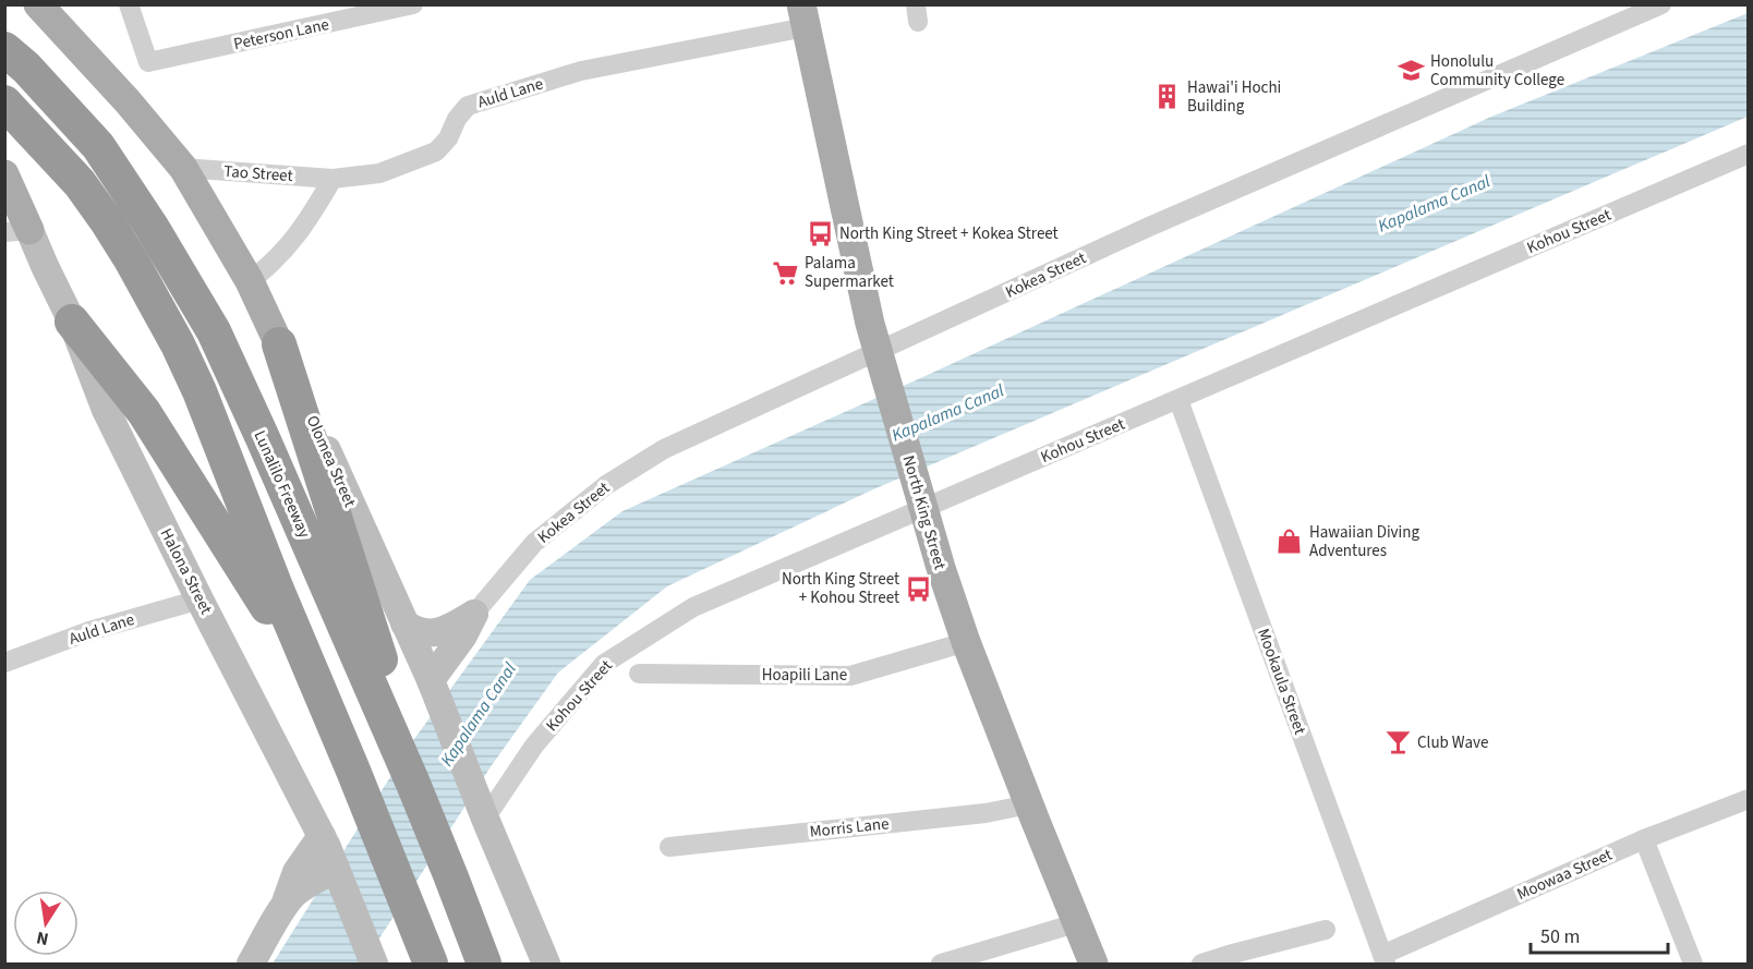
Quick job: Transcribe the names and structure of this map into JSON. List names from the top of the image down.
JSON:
{
  "streets": {
    "highway": ["Lunalilo Freeway"],
    "main road": ["Olomea Street", "North King Street", "Halona Street"],
    "street": [
      "Peterson Lane",
      "Auld Lane",
      "Tao Street",
      "Kohou Street",
      "Kokea Street",
      "Hoapili Lane",
      "Mookaula Street",
      "Morris Lane",
      "Moowaa Street"
    ]
  },
  "crossings": [
    ["Auld Lane", "Tao Street"],
    ["Auld Lane", "North King Street"],
    ["Auld Lane", "Halona Street"],
    ["Tao Street", "Olomea Street"],
    ["Kohou Street", "Olomea Street"],
    ["Kohou Street", "North King Street"],
    ["Kohou Street", "Mookaula Street"],
    ["Kokea Street", "North King Street"],
    ["North King Street", "Hoapili Lane"],
    ["North King Street", "Morris Lane"],
    ["Mookaula Street", "Moowaa Street"]
  ],
  "water": ["Kapalama Canal"],
  "places": {
    "school or university": ["Honolulu Community College"],
    "building": ["Hawai'i Hochi Building"],
    "bus stop": ["North King Street + Kokea Street", "North King Street + Kohou Street"],
    "supermarket": ["Palama Supermarket"],
    "shop": ["Hawaiian Diving Adventures"],
    "bar": ["Club Wave"]
  },
  "scale_bar": "50 m",
  "north": "bottom"
}
